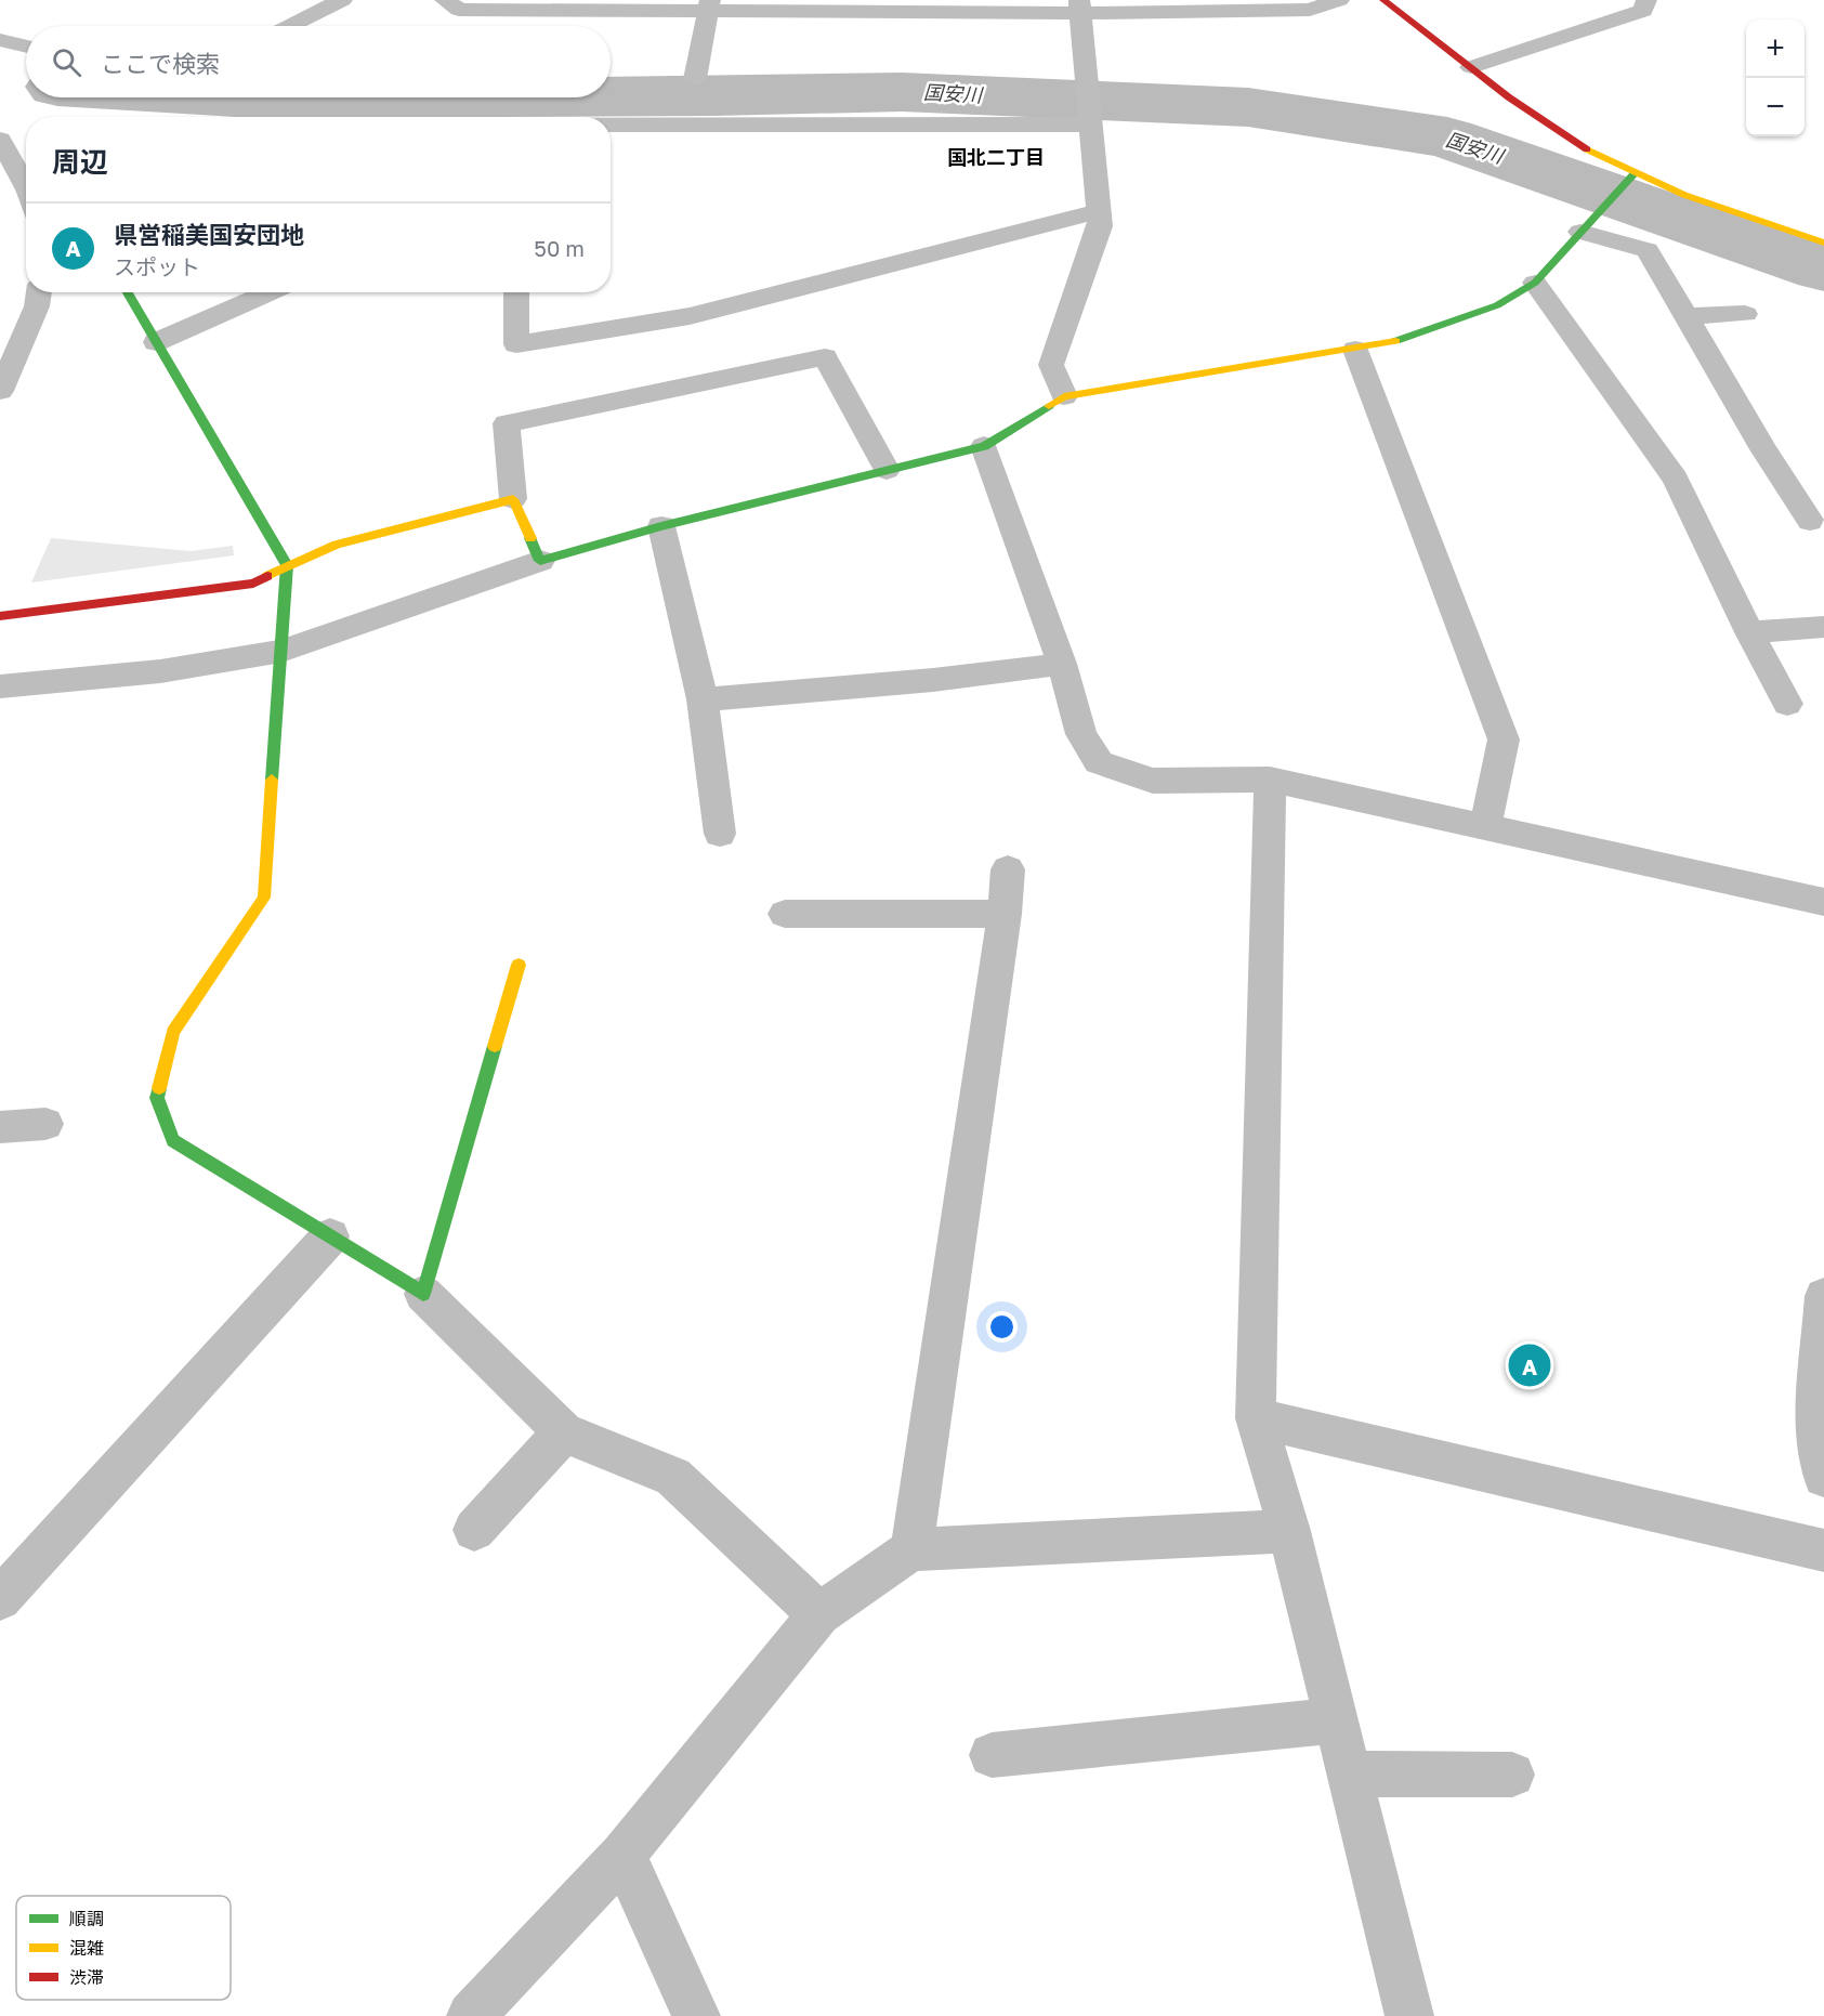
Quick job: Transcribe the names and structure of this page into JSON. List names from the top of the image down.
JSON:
{
  "districts": ["国北二丁目"],
  "water": ["国安川"],
  "legend": ["順調", "混雑", "渋滞"],
  "page": {
    "map_buttons": ["+", "−"],
    "search": "ここで検索",
    "heading": "周辺",
    "list": [
      {
        "mark": "A",
        "name": "県営稲美国安団地",
        "note": "スポット",
        "value": "50 m"
      }
    ],
    "pins": "A"
  }
}
